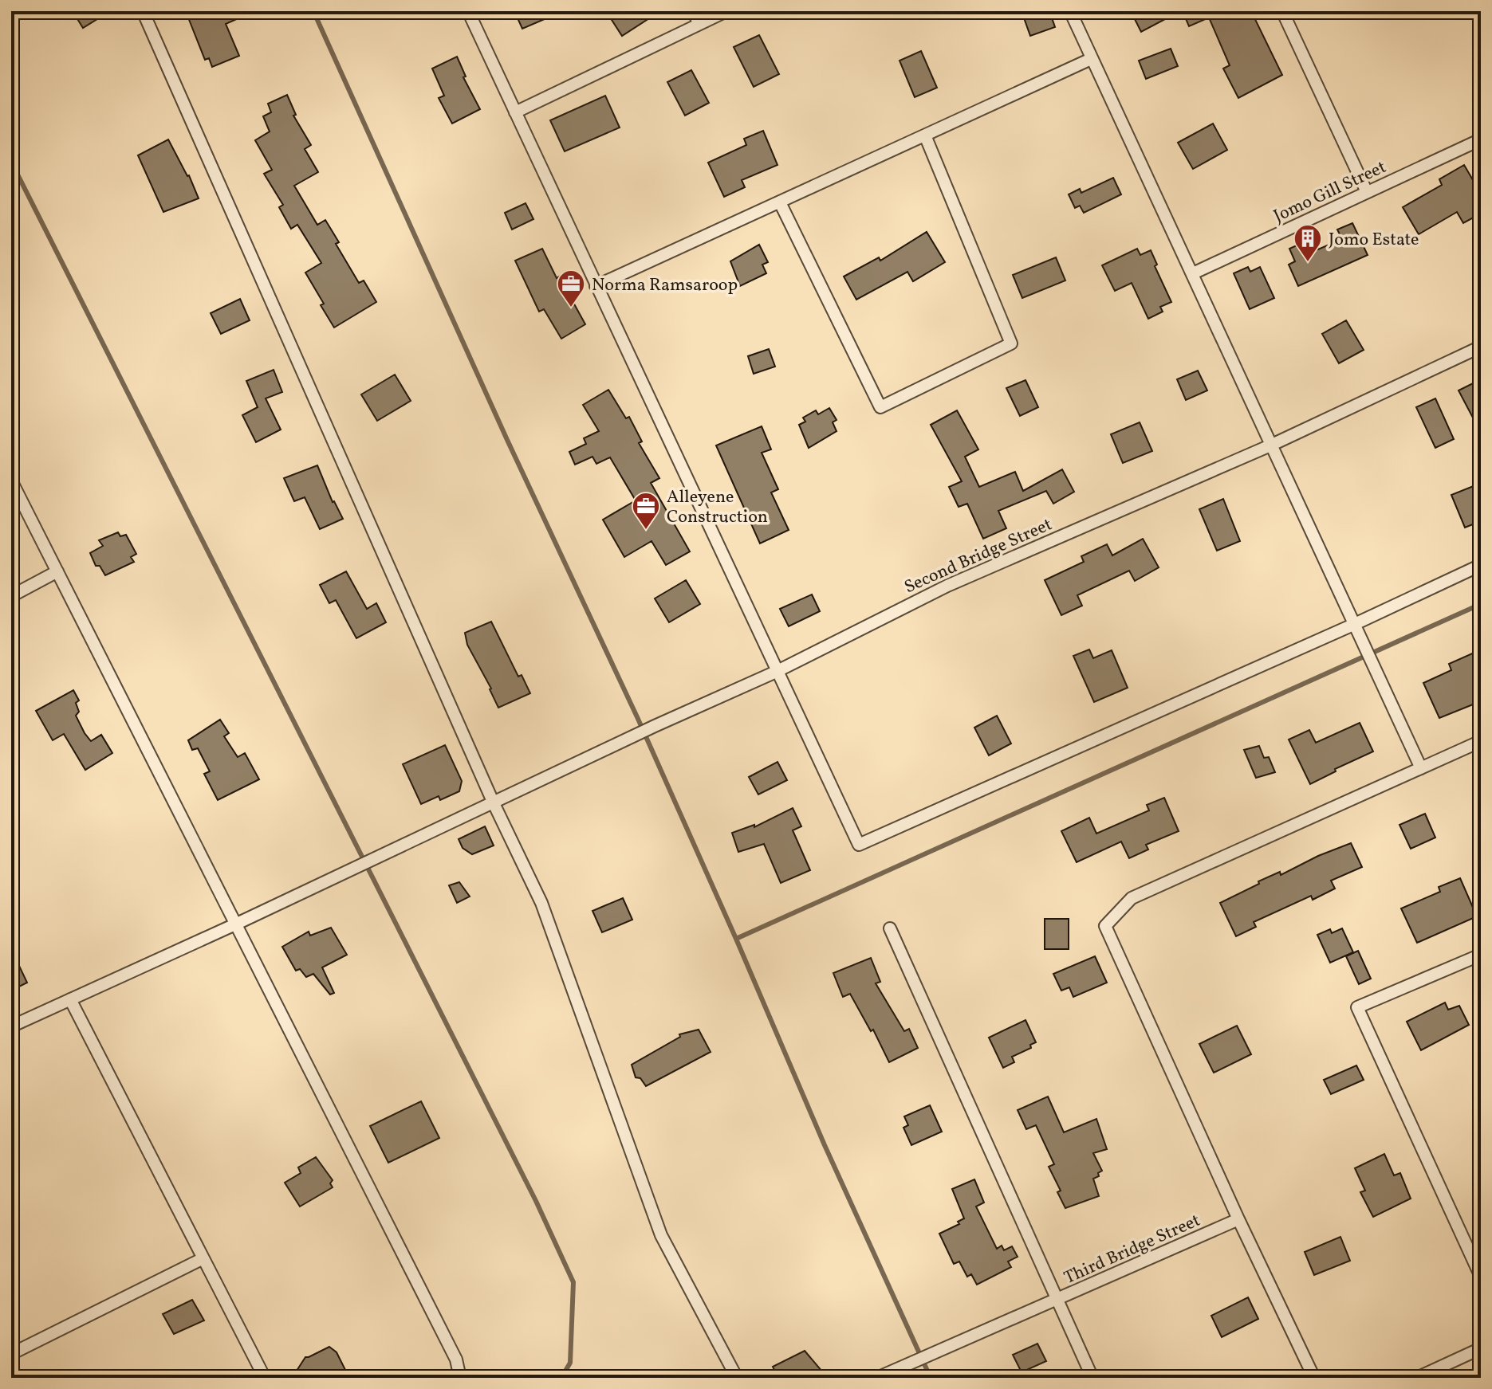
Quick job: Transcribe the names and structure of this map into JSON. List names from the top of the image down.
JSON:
{
  "streets": {
    "street": ["Jomo Gill Street", "Second Bridge Street", "Third Bridge Street"]
  },
  "places": {
    "building": ["Jomo Estate"],
    "office": ["Norma Ramsaroop", "Alleyene Construction"]
  }
}
